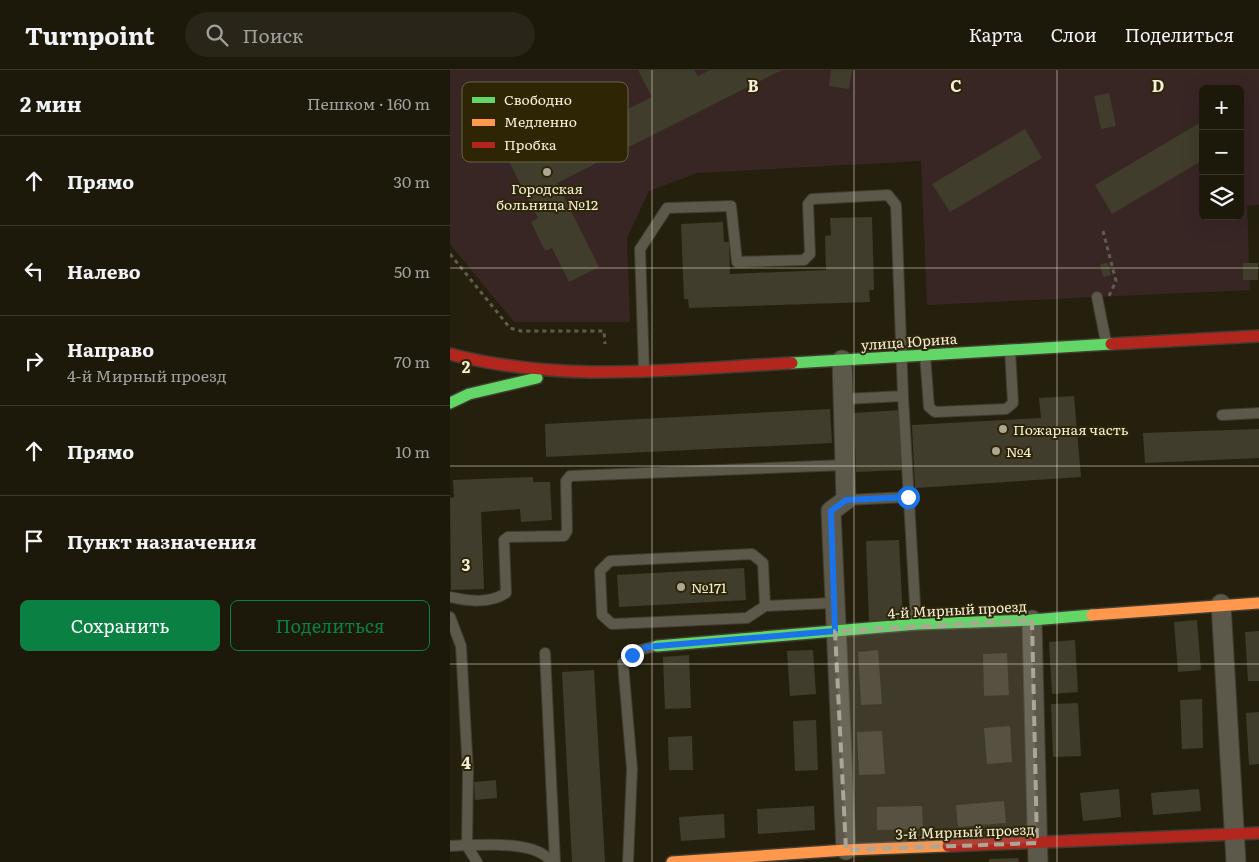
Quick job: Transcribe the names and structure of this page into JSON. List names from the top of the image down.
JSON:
{
  "streets": {
    "street": ["улица Юрина", "4-й Мирный проезд", "3-й Мирный проезд"]
  },
  "places": [
    "Городская больница №12",
    "Пожарная часть",
    "№4",
    "№171"
  ],
  "legend": ["Свободно", "Медленно", "Пробка"],
  "page": {
    "header": "Turnpoint",
    "search": "Поиск",
    "nav": ["Карта", "Слои", "Поделиться"],
    "heading": ["2 мин", "Пешком · 160 m"],
    "map_buttons": ["+", "−"],
    "list": [
      ["Прямо", "30 m"],
      ["Налево", "50 m"],
      ["Направо", "4-й Мирный проезд", "70 m"],
      ["Прямо", "10 m"],
      "Пункт назначения"
    ],
    "buttons": ["Сохранить", "Поделиться"]
  },
  "grid": {
    "columns": ["B", "C", "D"],
    "rows": ["2", "3", "4"]
  }
}
